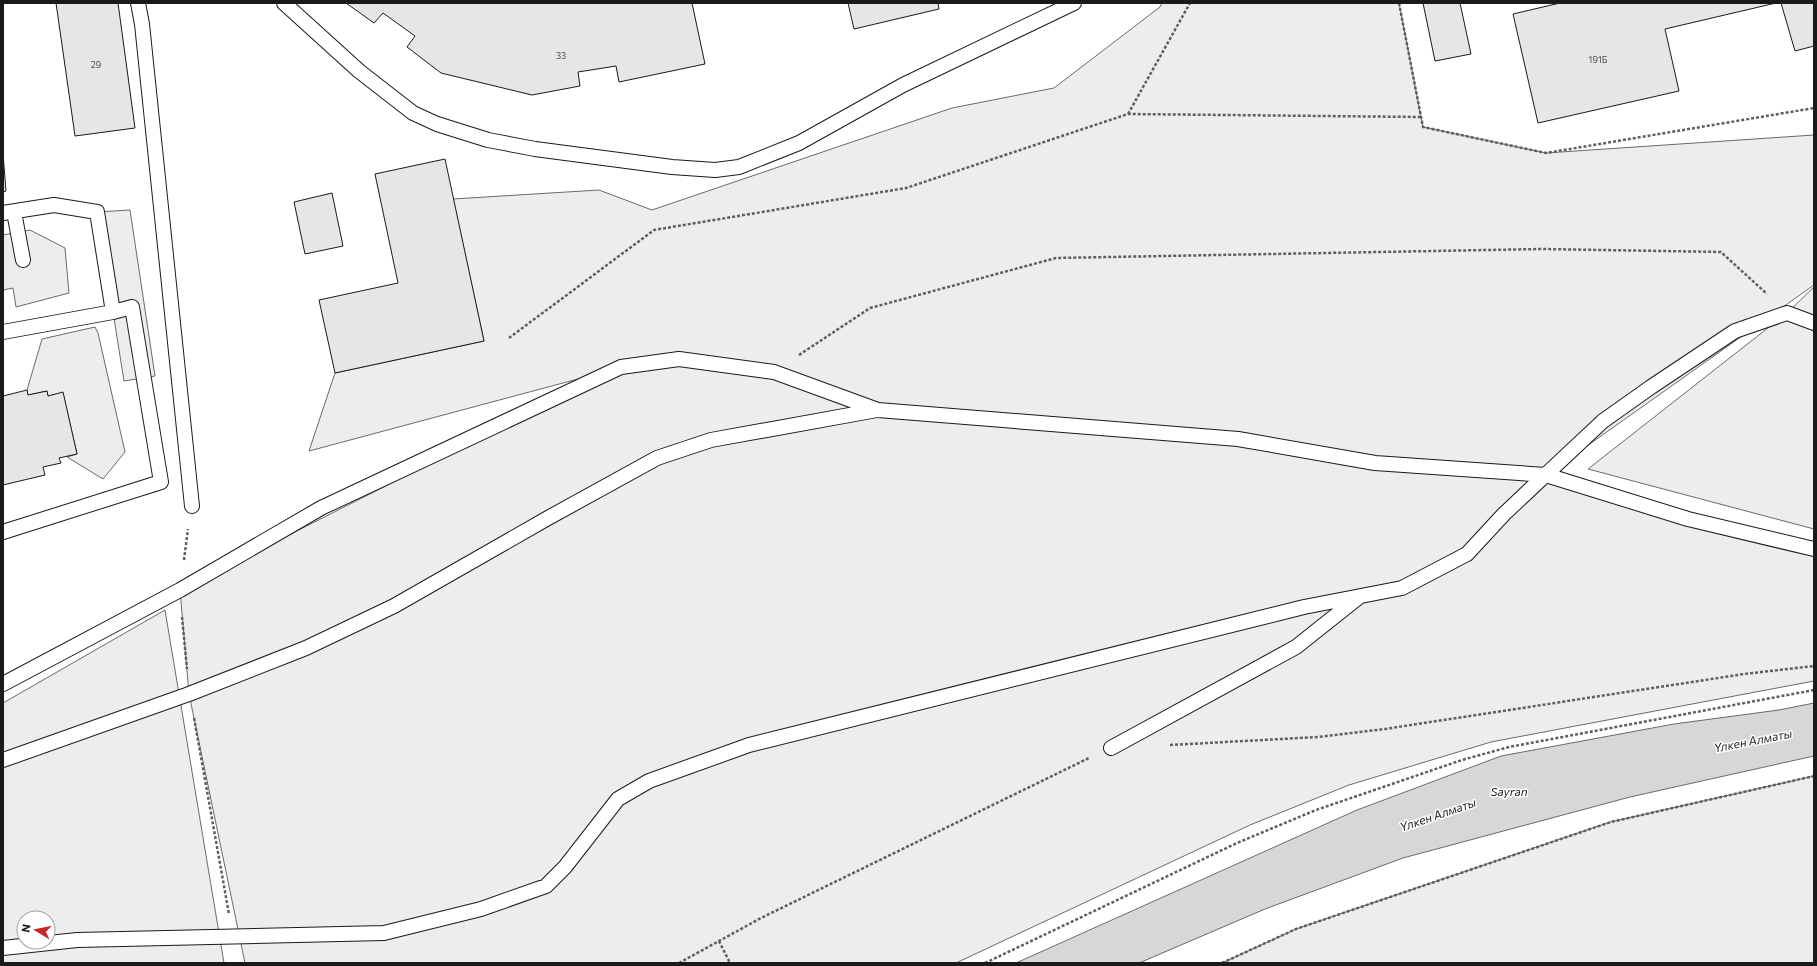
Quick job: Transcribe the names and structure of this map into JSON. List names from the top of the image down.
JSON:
{
  "water": ["Үлкен Алматы", "Sayran"],
  "house_numbers": ["33", "191Б", "29"],
  "north": "left"
}
